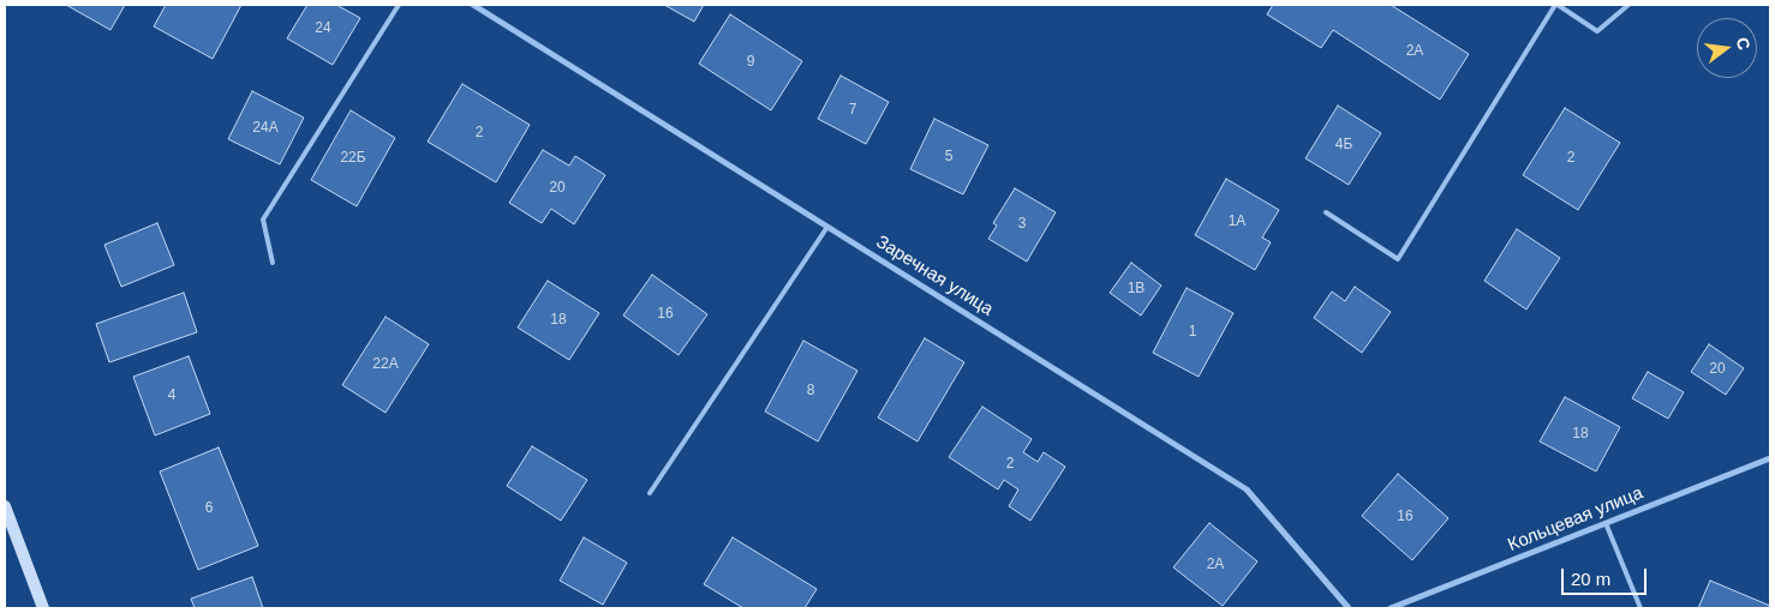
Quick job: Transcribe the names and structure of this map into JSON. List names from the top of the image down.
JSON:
{
  "streets": {
    "street": ["Заречная улица", "Кольцевая улица"]
  },
  "house_numbers": [
    "24",
    "2А",
    "9",
    "7",
    "24А",
    "2",
    "4Б",
    "5",
    "22Б",
    "2",
    "20",
    "1А",
    "3",
    "1В",
    "16",
    "18",
    "1",
    "22А",
    "20",
    "8",
    "4",
    "18",
    "2",
    "6",
    "16",
    "2А"
  ],
  "scale_bar": "20 m",
  "north": "right"
}
